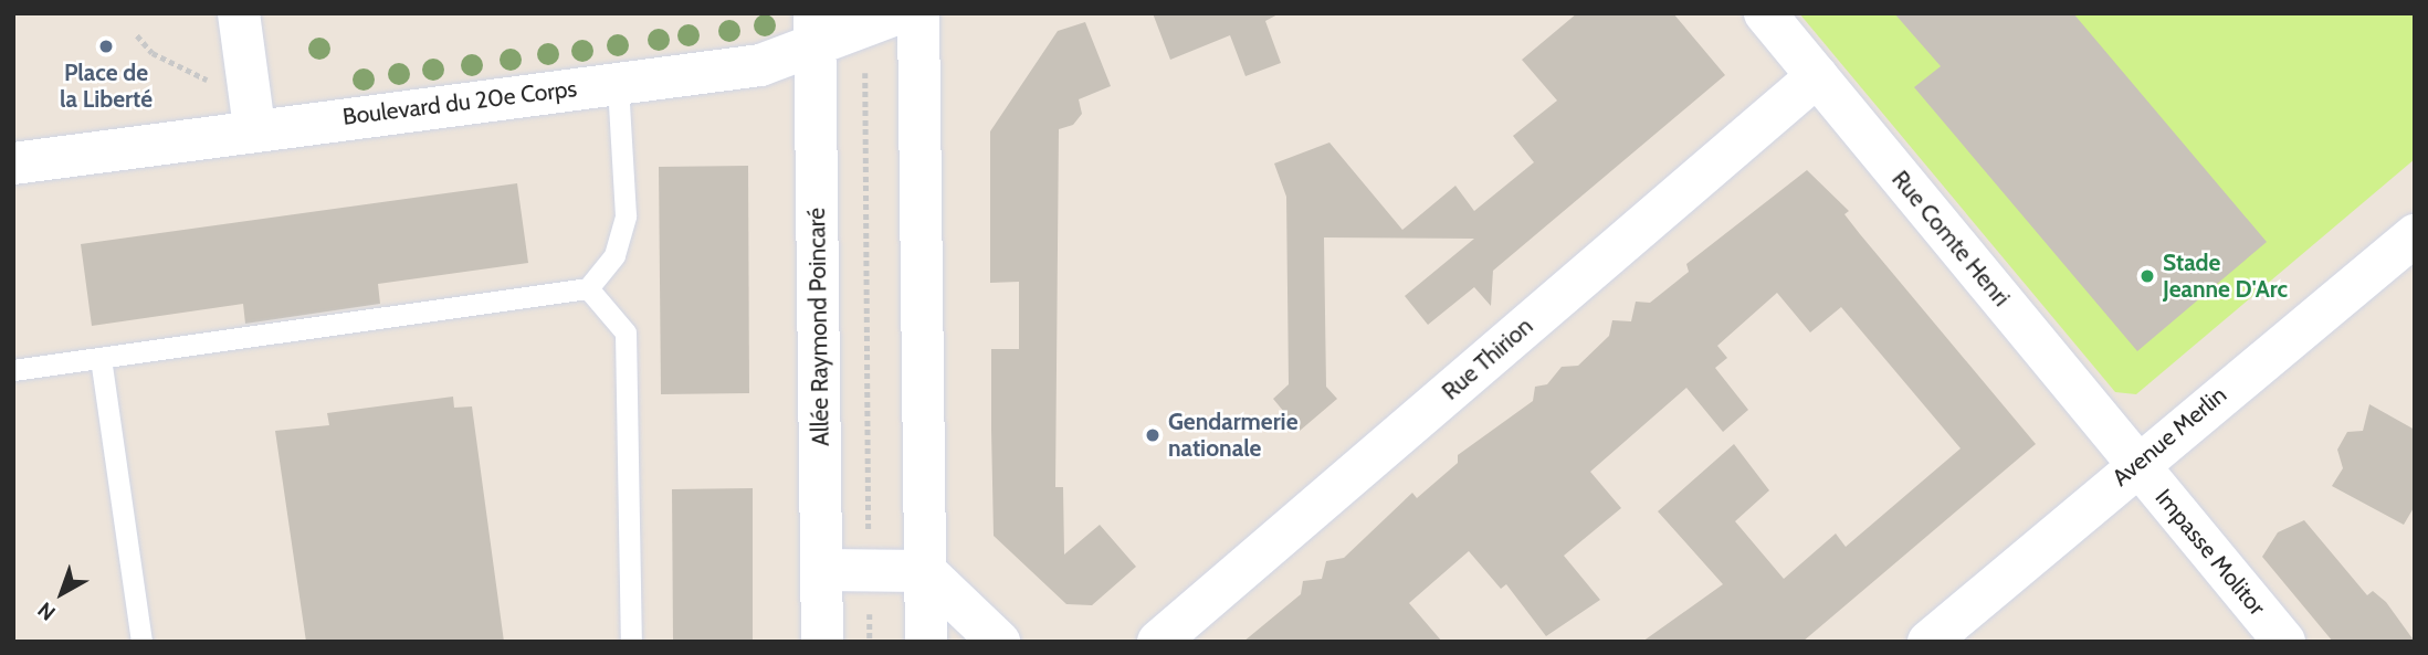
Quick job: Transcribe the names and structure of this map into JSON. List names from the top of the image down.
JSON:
{
  "streets": {
    "street": [
      "Boulevard du 20e Corps",
      "Rue Comte Henri",
      "Allée Raymond Poincaré",
      "Rue Thirion",
      "Avenue Merlin",
      "Impasse Molitor"
    ]
  },
  "crossings": [
    ["Boulevard du 20e Corps", "Allée Raymond Poincaré"],
    ["Rue Comte Henri", "Rue Thirion"],
    ["Rue Comte Henri", "Avenue Merlin"],
    ["Rue Comte Henri", "Impasse Molitor"],
    ["Avenue Merlin", "Impasse Molitor"]
  ],
  "places": ["Place de la Liberté", "Stade Jeanne D'Arc", "Gendarmerie nationale"],
  "north": "bottom left"
}
